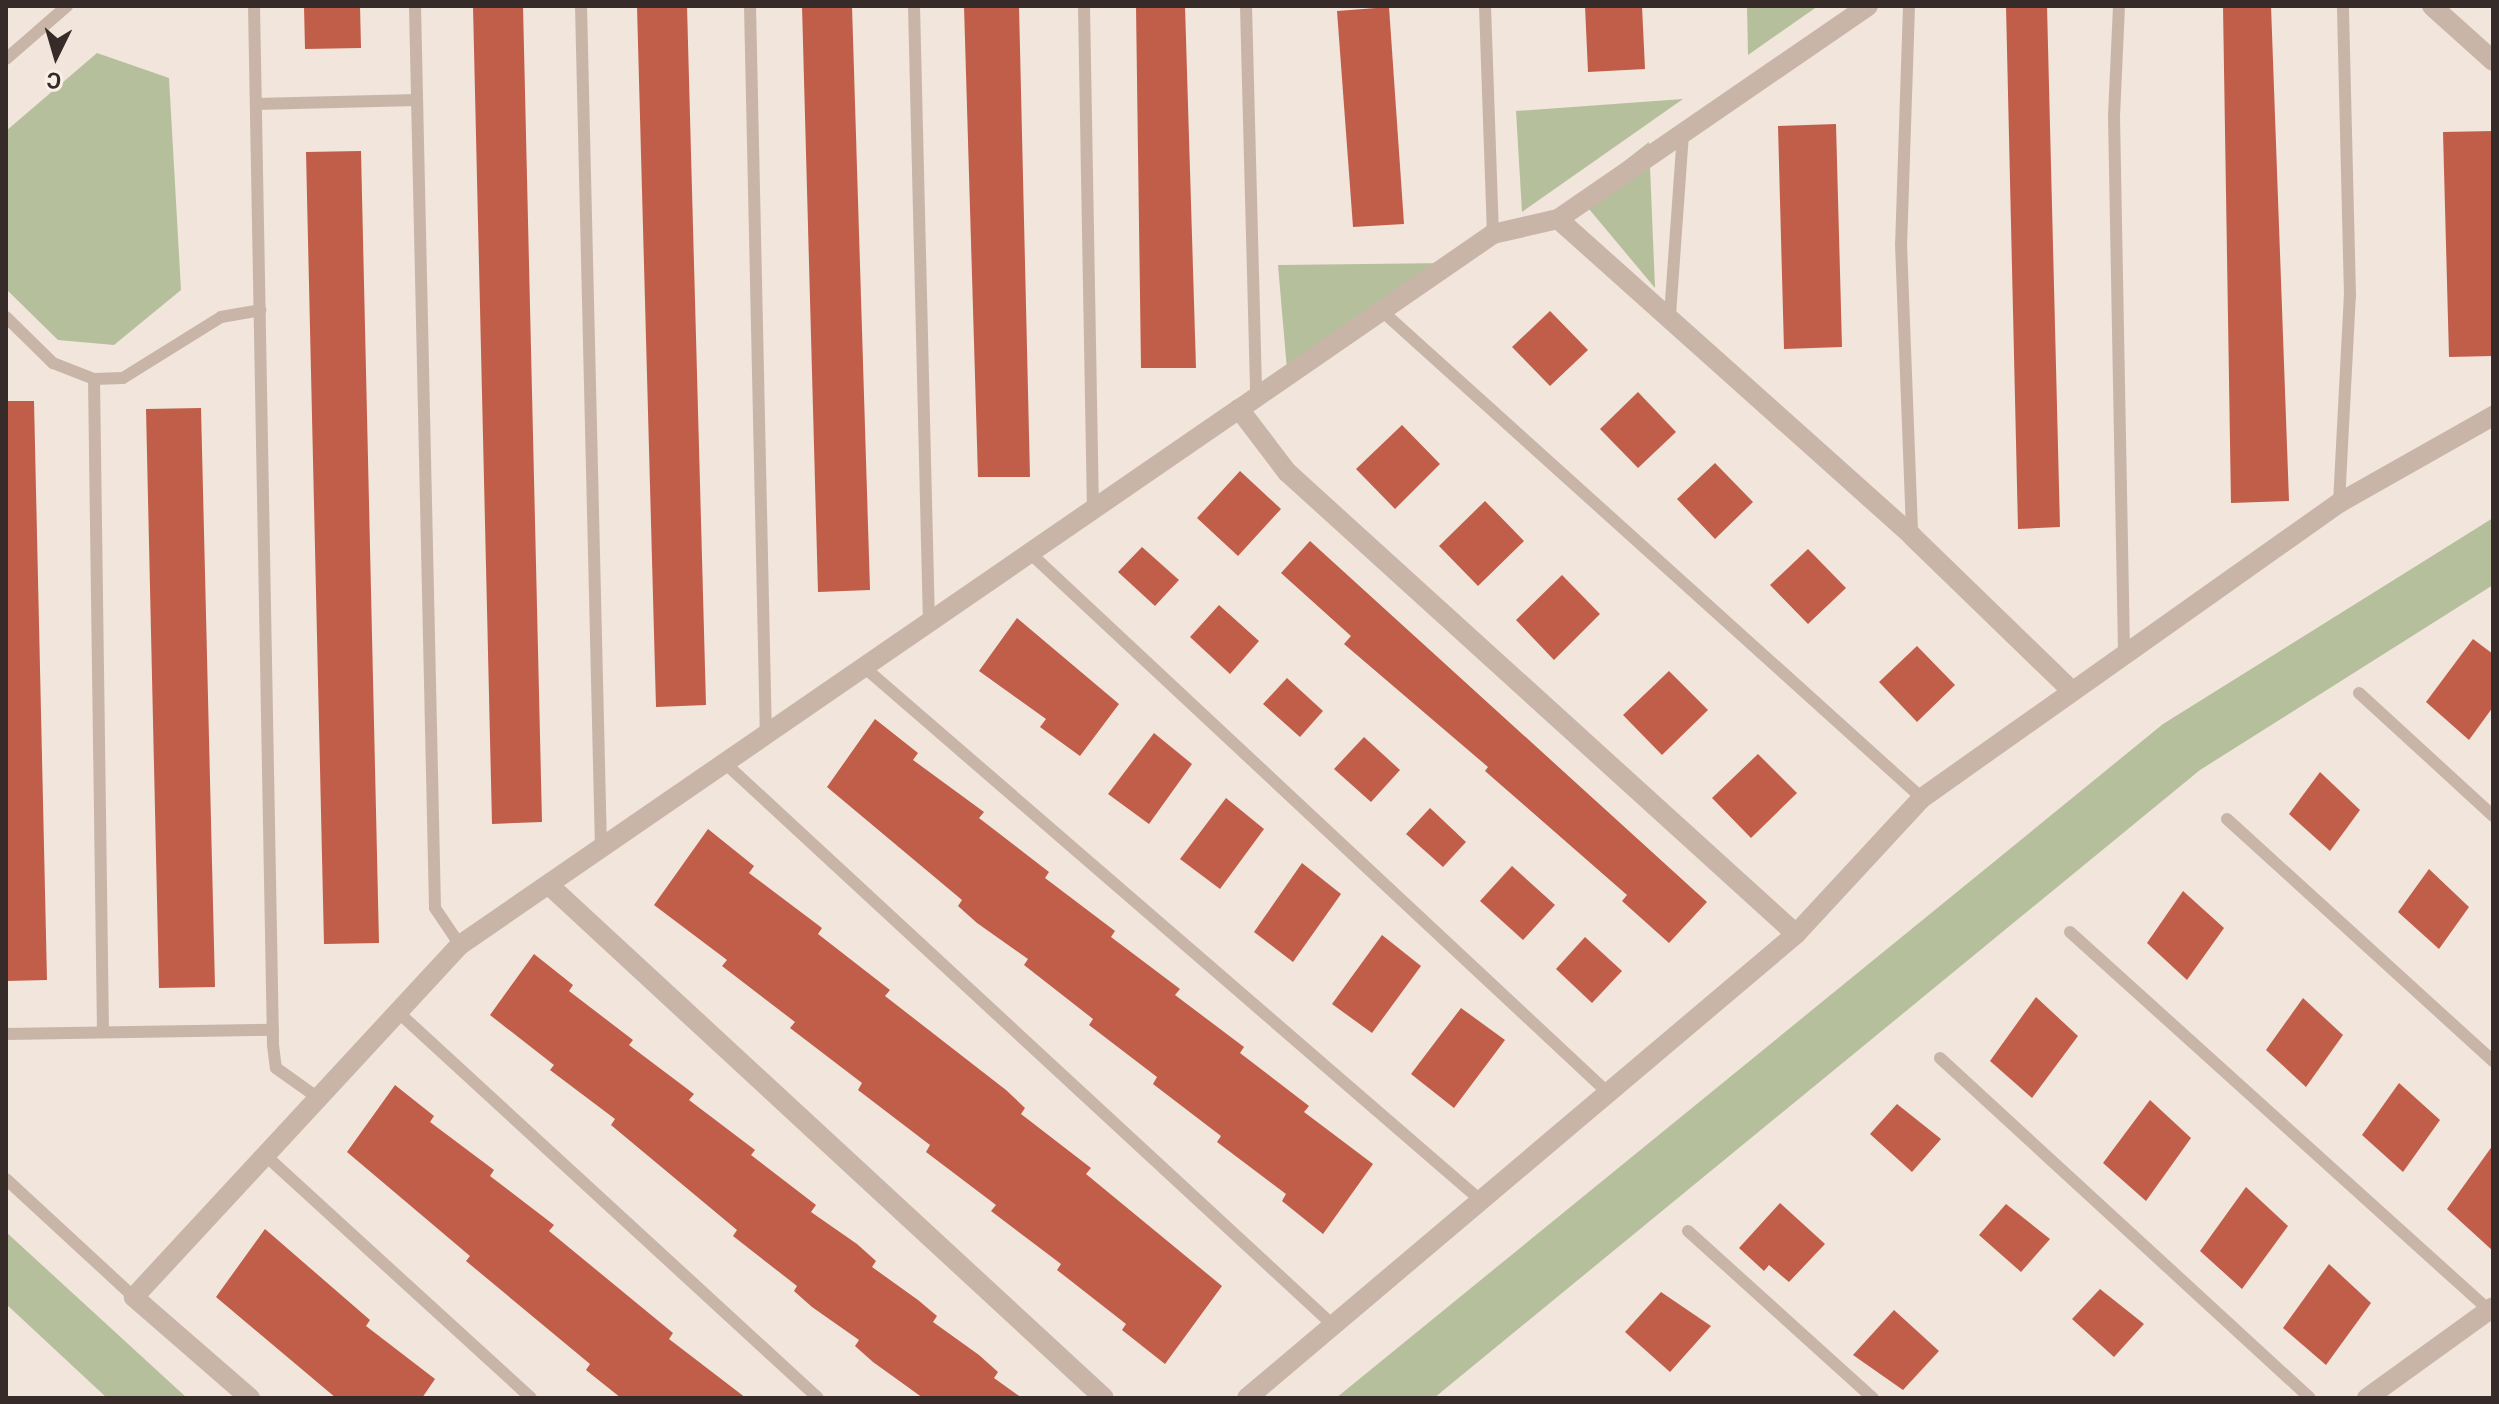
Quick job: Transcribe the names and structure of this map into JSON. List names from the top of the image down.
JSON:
{
  "north": "bottom"
}
